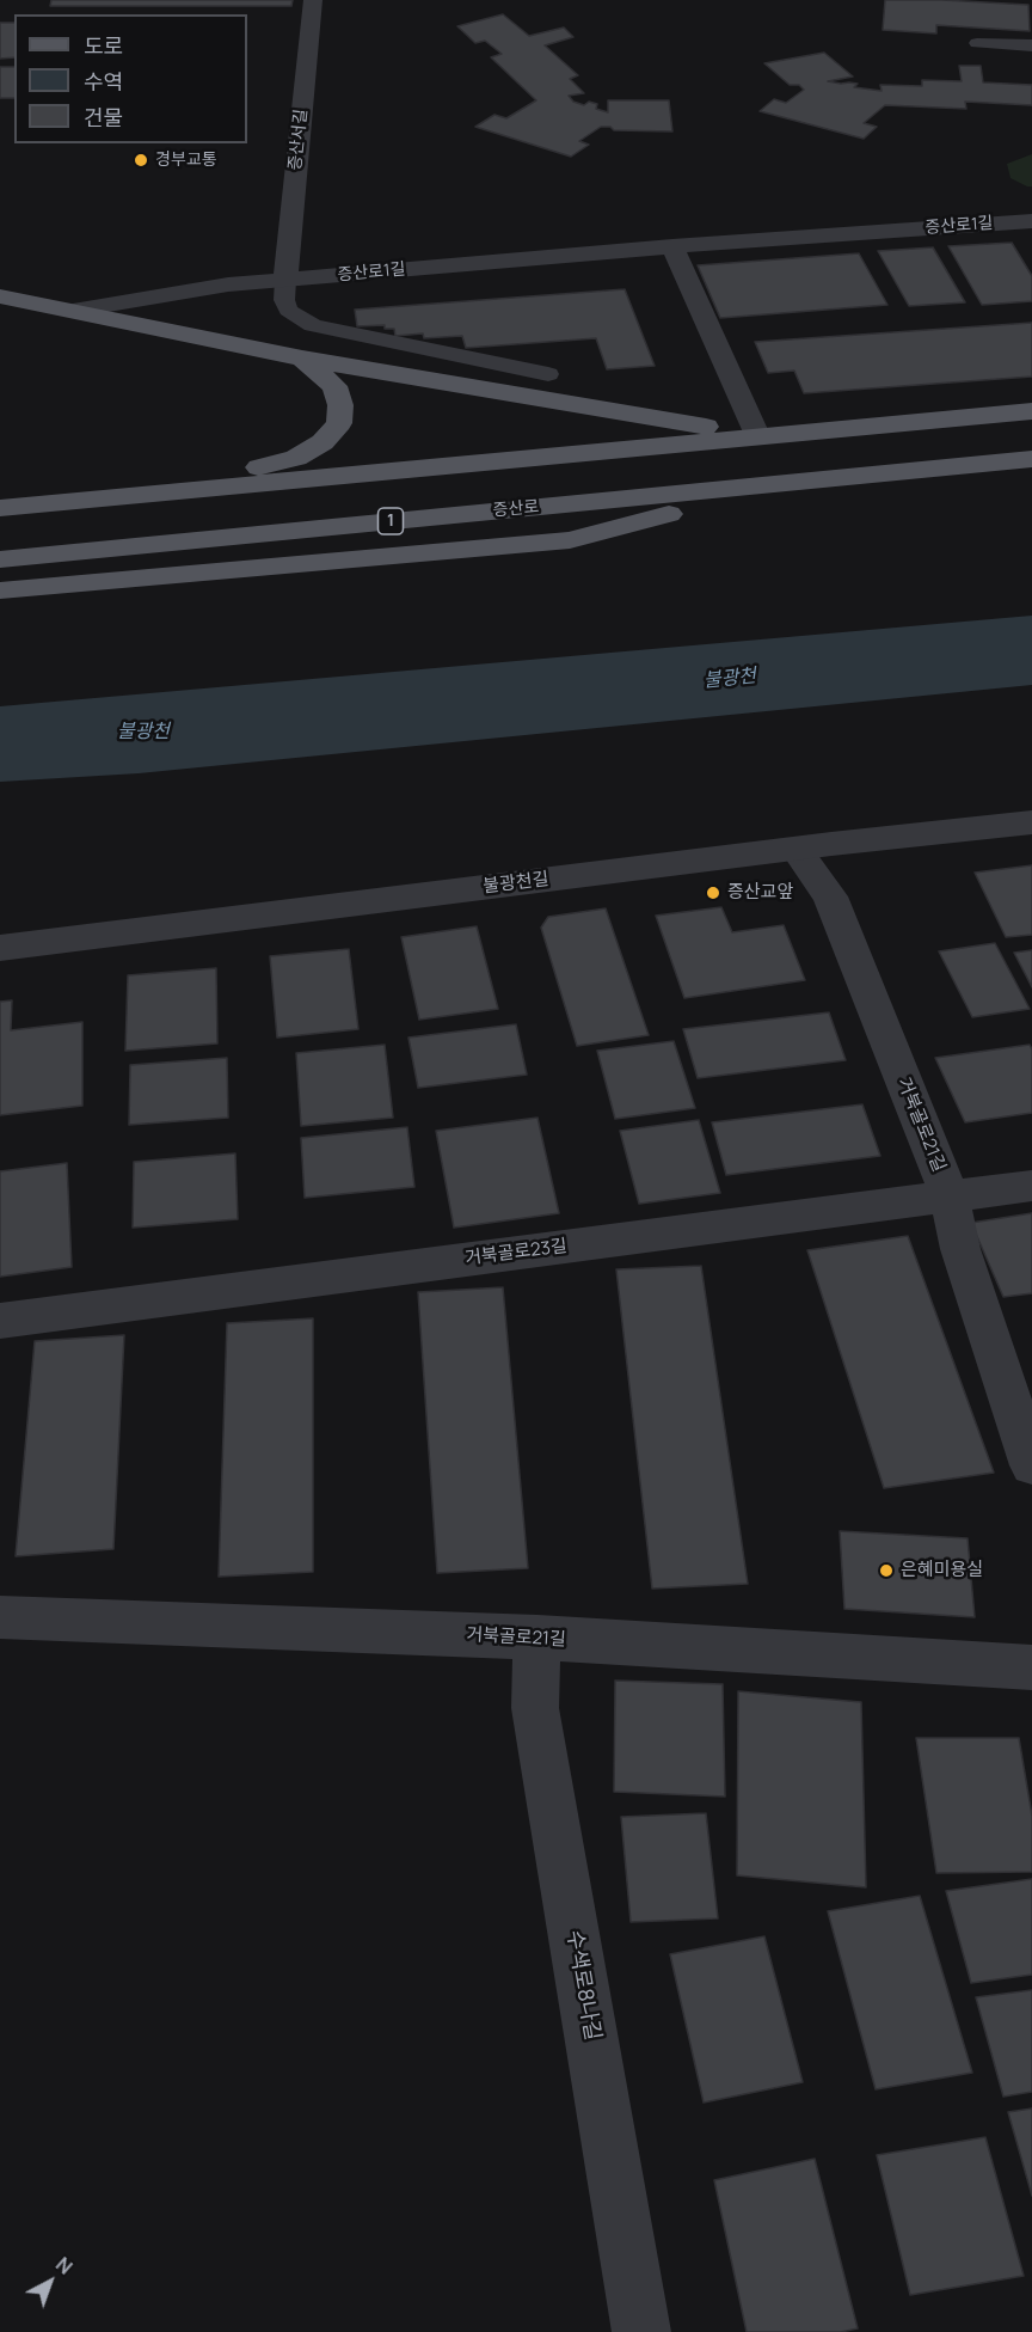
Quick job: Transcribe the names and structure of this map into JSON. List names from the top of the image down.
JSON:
{
  "streets": {
    "main road": ["증산로", "1"],
    "street": [
      "증산서길",
      "증산로1길",
      "불광천길",
      "거북골로21길",
      "거북골로23길",
      "수색로8나길"
    ]
  },
  "crossings": [
    ["증산서길", "증산로1길"],
    ["불광천길", "거북골로21길"],
    ["거북골로21길", "거북골로23길"],
    ["거북골로21길", "수색로8나길"]
  ],
  "water": ["불광천"],
  "places": ["경부교통", "증산교앞", "은혜미용실"],
  "legend": ["도로", "수역", "건물"],
  "north": "top right"
}
